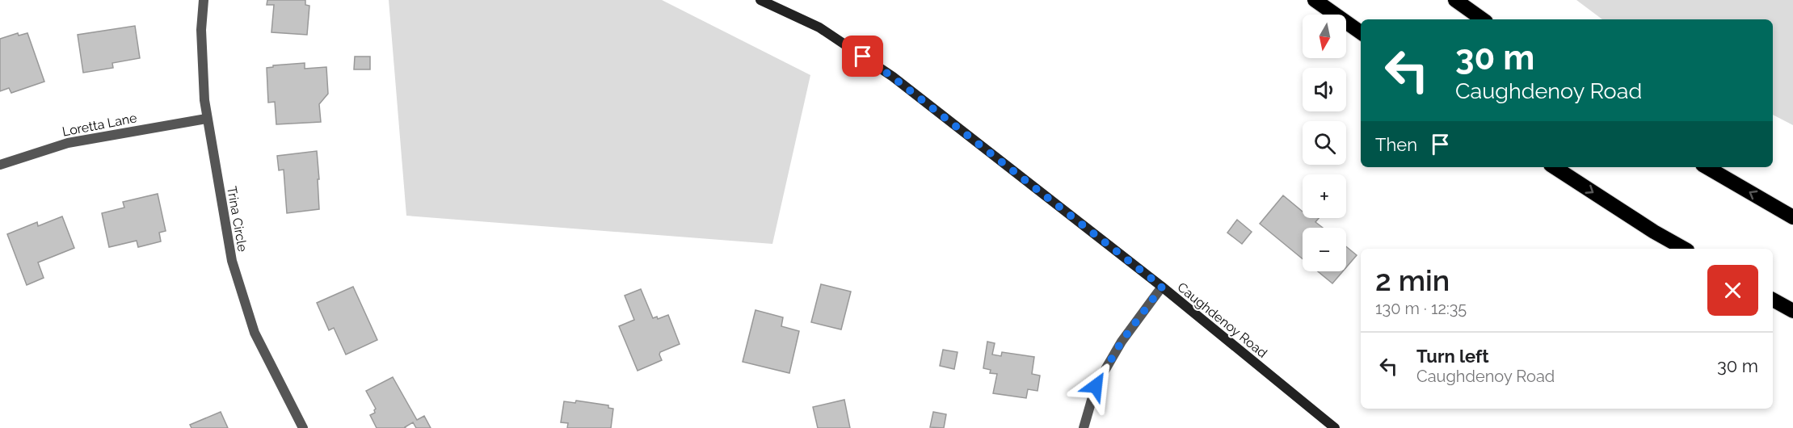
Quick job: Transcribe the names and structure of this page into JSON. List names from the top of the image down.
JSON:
{
  "streets": {
    "street": ["Loretta Lane", "Trina Circle", "Caughdenoy Road"]
  },
  "crossings": [
    ["Loretta Lane", "Trina Circle"]
  ],
  "north": "bottom",
  "page": {
    "map_buttons": ["+", "−"],
    "turn": ["30 m", "Caughdenoy Road"],
    "then": "Then",
    "heading": ["2 min", "130 m · 12:35"],
    "list": [
      {
        "name": "Turn left",
        "note": "Caughdenoy Road",
        "value": "30 m"
      }
    ]
  }
}
